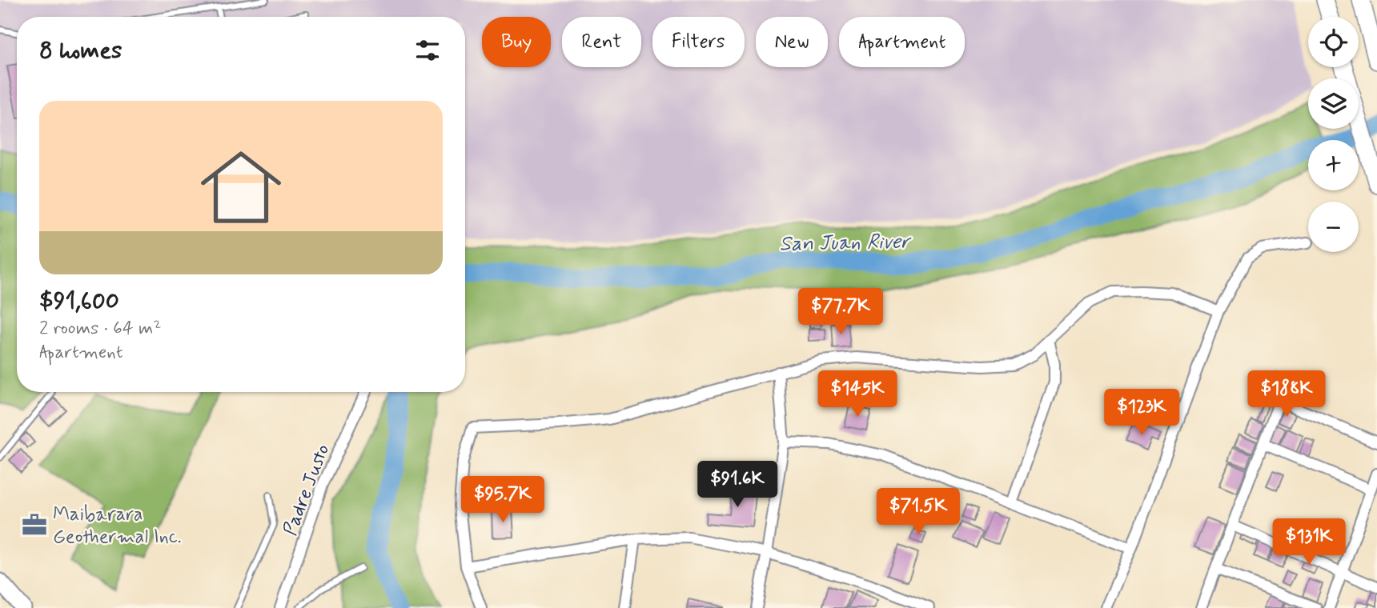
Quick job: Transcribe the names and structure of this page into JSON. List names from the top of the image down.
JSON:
{
  "streets": {
    "street": ["Padre Justo"]
  },
  "water": ["San Juan River"],
  "places": {
    "office": ["Maibarara Geothermal Inc."]
  },
  "page": {
    "map_buttons": ["+", "−"],
    "chip": [
      "Buy",
      "Rent",
      "Filters",
      "New",
      "Apartment"
    ],
    "heading": "8 homes",
    "list": [
      {
        "name": "$91,600",
        "note": "2 rooms · 64 m² · Apartment"
      }
    ],
    "price": [
      "$77.7K",
      "$145K",
      "$188K",
      "$123K",
      "$91.6K",
      "$95.7K",
      "$71.5K",
      "$131K"
    ]
  }
}
